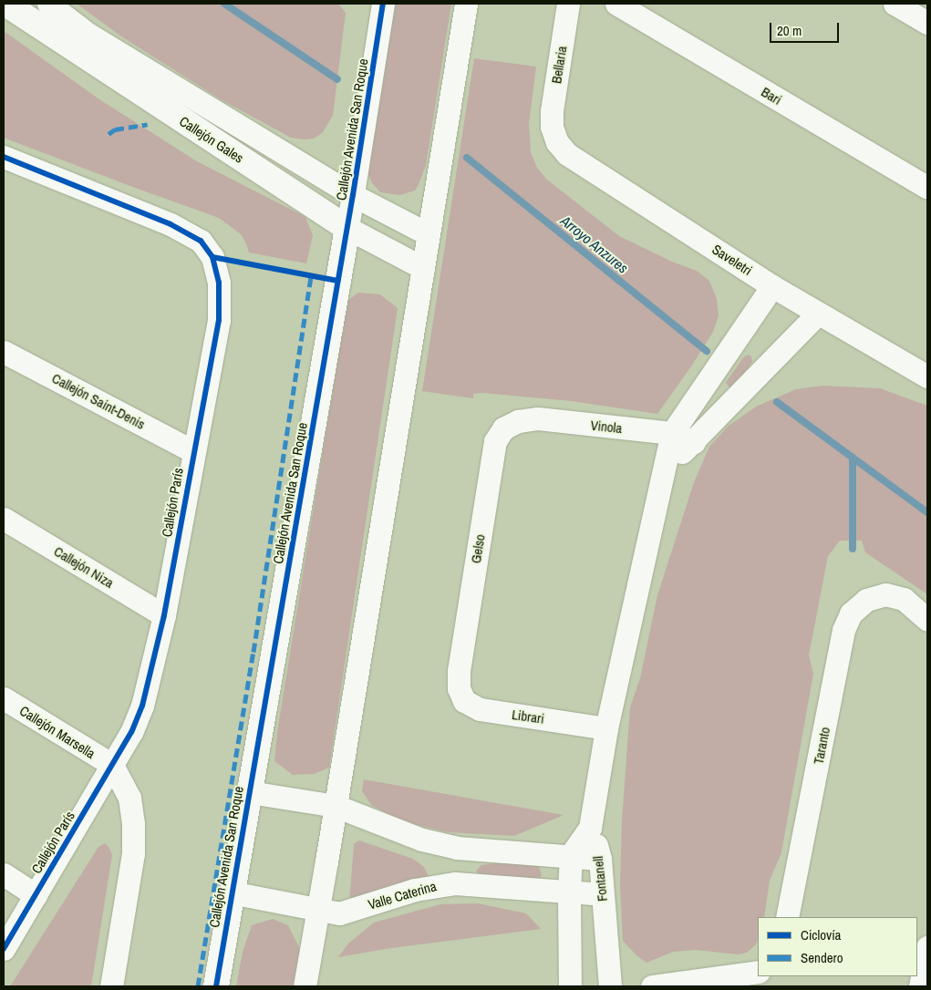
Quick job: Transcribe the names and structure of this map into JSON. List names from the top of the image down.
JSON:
{
  "streets": {
    "street": [
      "Bellaria",
      "Bari",
      "Callejón Avenida San Roque",
      "Callejón Gales",
      "Saveletri",
      "Callejón Saint-Denis",
      "Vinola",
      "Callejón París",
      "Gelso",
      "Callejón Niza",
      "Librari",
      "Callejón Marsella",
      "Taranto",
      "Fontanell",
      "Valle Caterina"
    ]
  },
  "crossings": [
    ["Bellaria", "Saveletri"],
    ["Callejón Avenida San Roque", "Callejón Gales"],
    ["Callejón Avenida San Roque", "Valle Caterina"],
    ["Callejón Saint-Denis", "Callejón París"],
    ["Vinola", "Gelso"],
    ["Callejón París", "Callejón Niza"],
    ["Callejón París", "Callejón Marsella"],
    ["Gelso", "Librari"],
    ["Fontanell", "Valle Caterina"]
  ],
  "water": ["Arroyo Anzures"],
  "legend": ["Ciclovía", "Sendero"],
  "scale_bar": "20 m"
}
